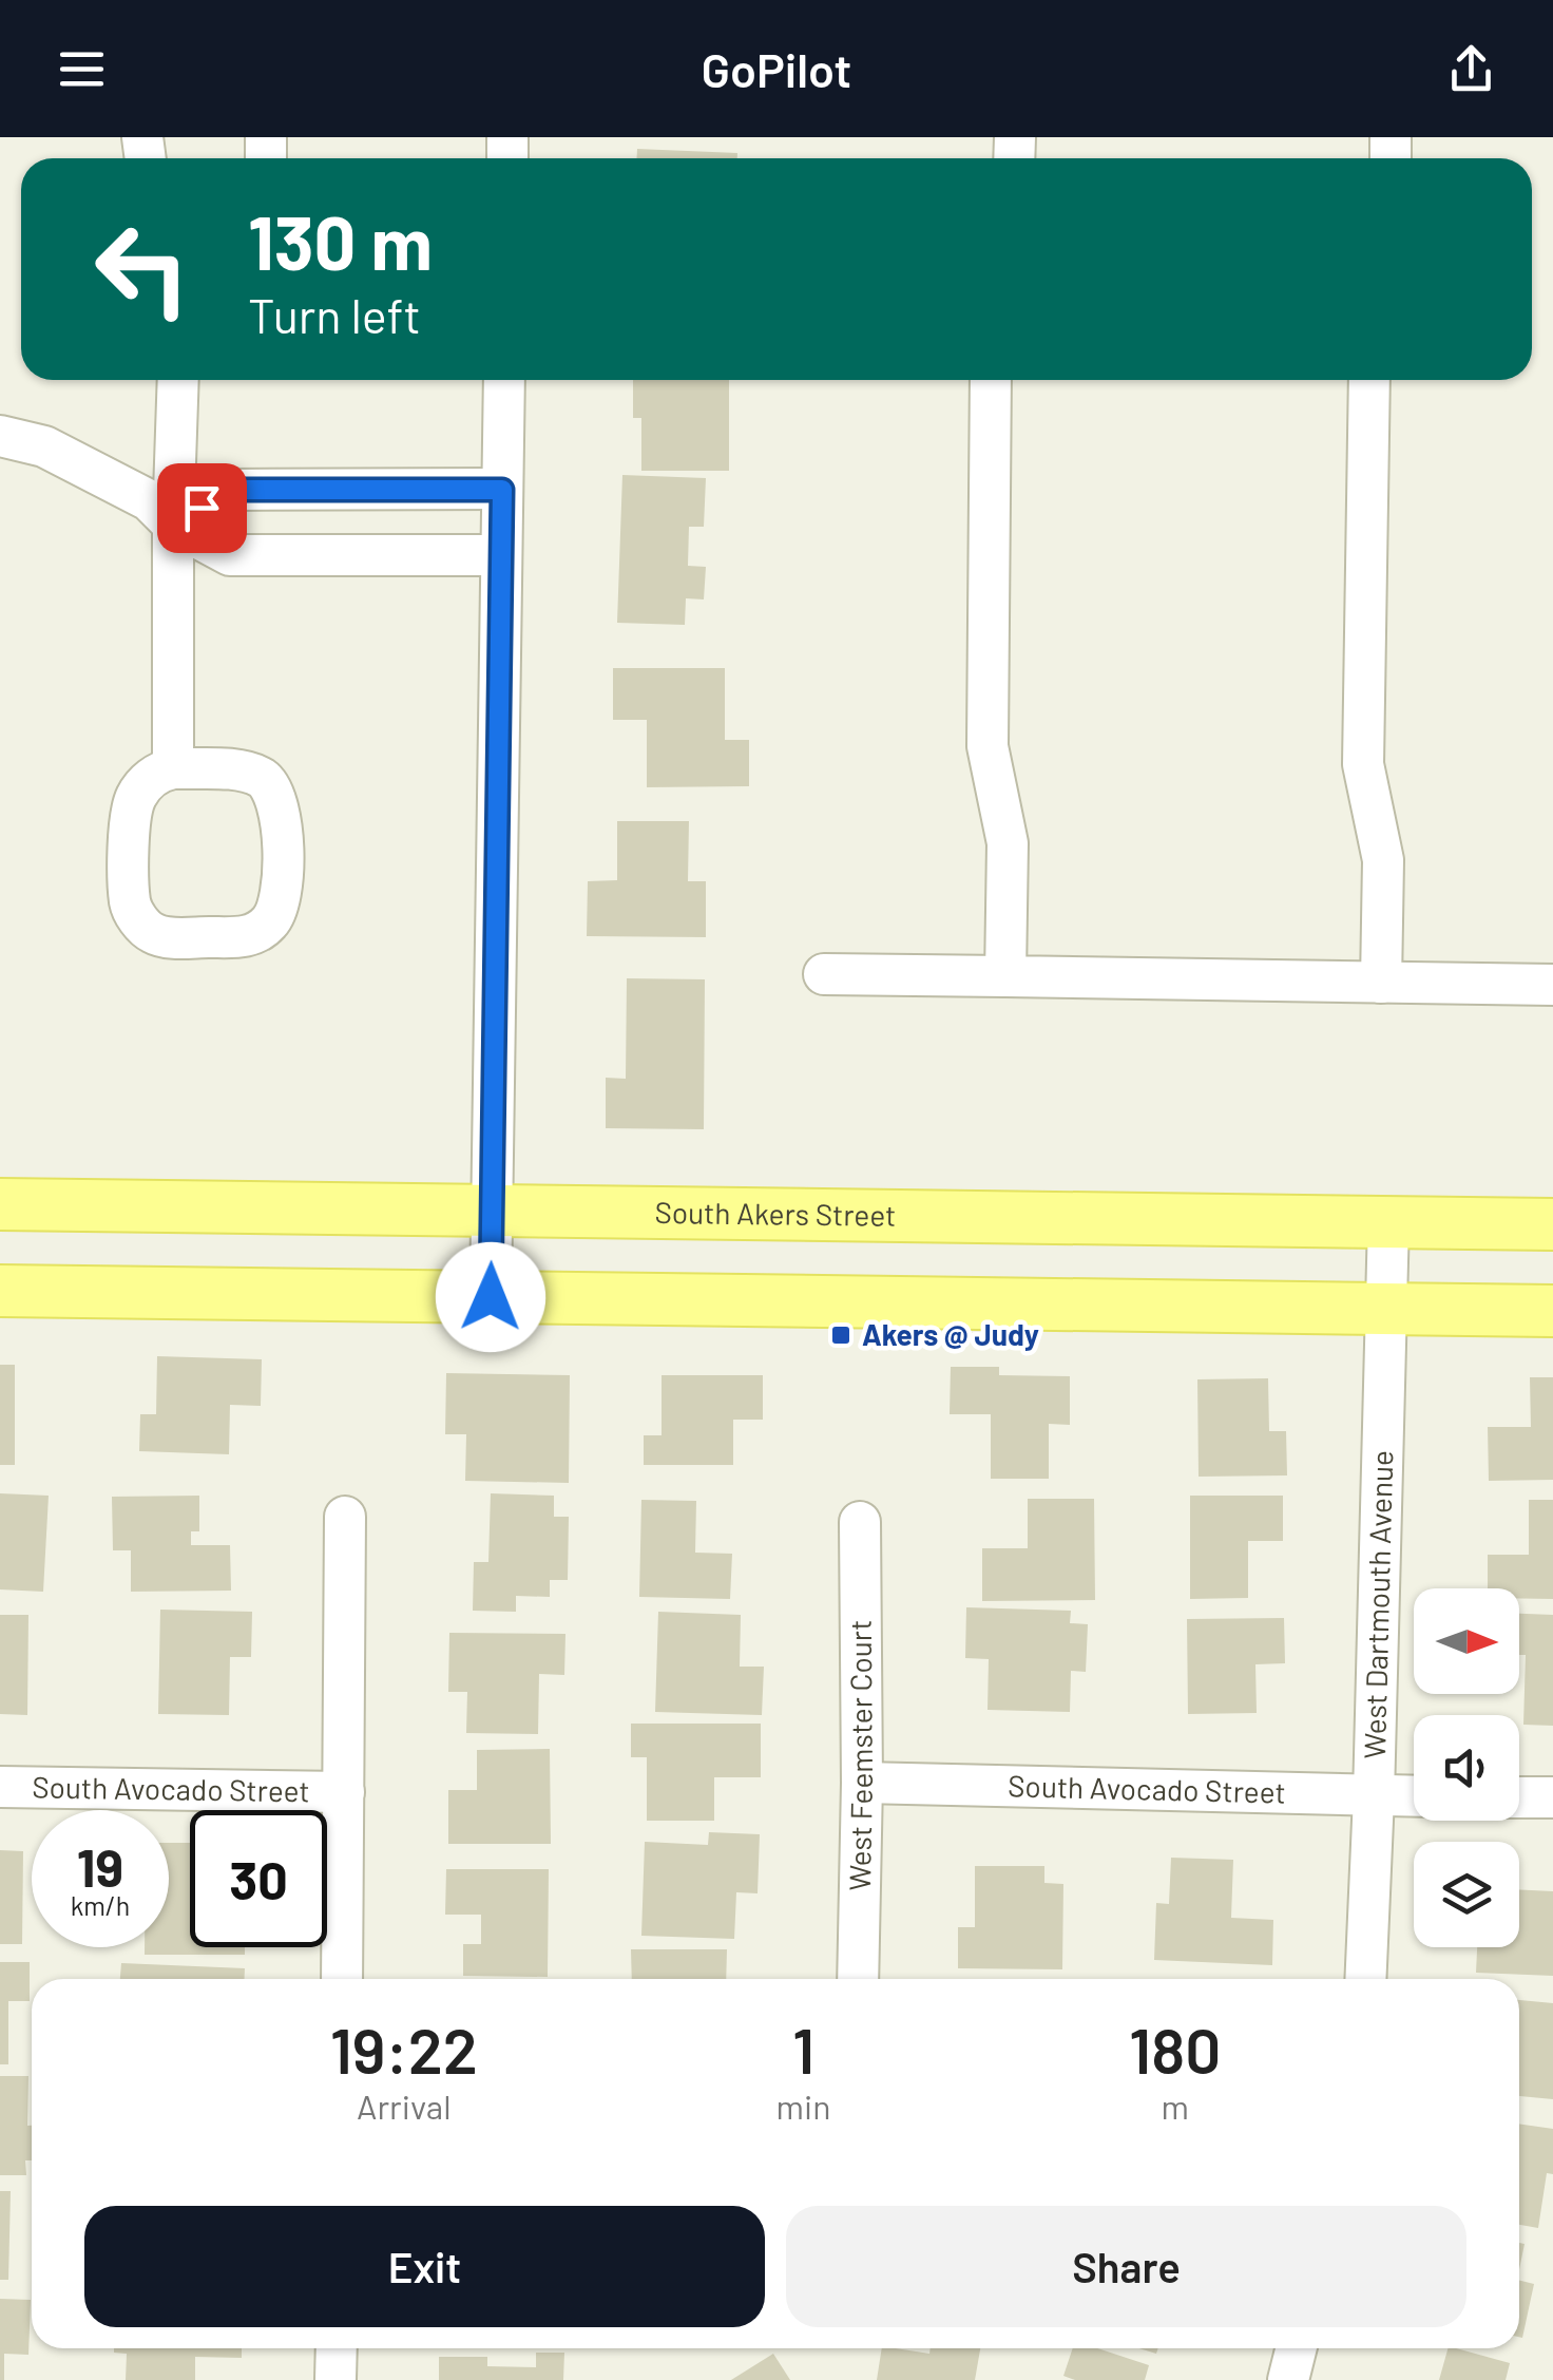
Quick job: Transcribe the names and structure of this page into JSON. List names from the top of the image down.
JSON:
{
  "streets": {
    "main road": ["South Akers Street"],
    "street": ["West Dartmouth Avenue", "West Feemster Court", "South Avocado Street"]
  },
  "crossings": [
    ["South Akers Street", "West Dartmouth Avenue"],
    ["West Dartmouth Avenue", "South Avocado Street"],
    ["West Feemster Court", "South Avocado Street"]
  ],
  "places": {
    "transit": ["Akers @ Judy"]
  },
  "north": "right",
  "page": {
    "header": "GoPilot",
    "turn": ["130 m", "Turn left"],
    "speed": "19 km/h",
    "limit": "30",
    "eta": [
      "19:22",
      "Arrival",
      "1",
      "min",
      "180",
      "m"
    ],
    "buttons": ["Exit", "Share"]
  }
}
